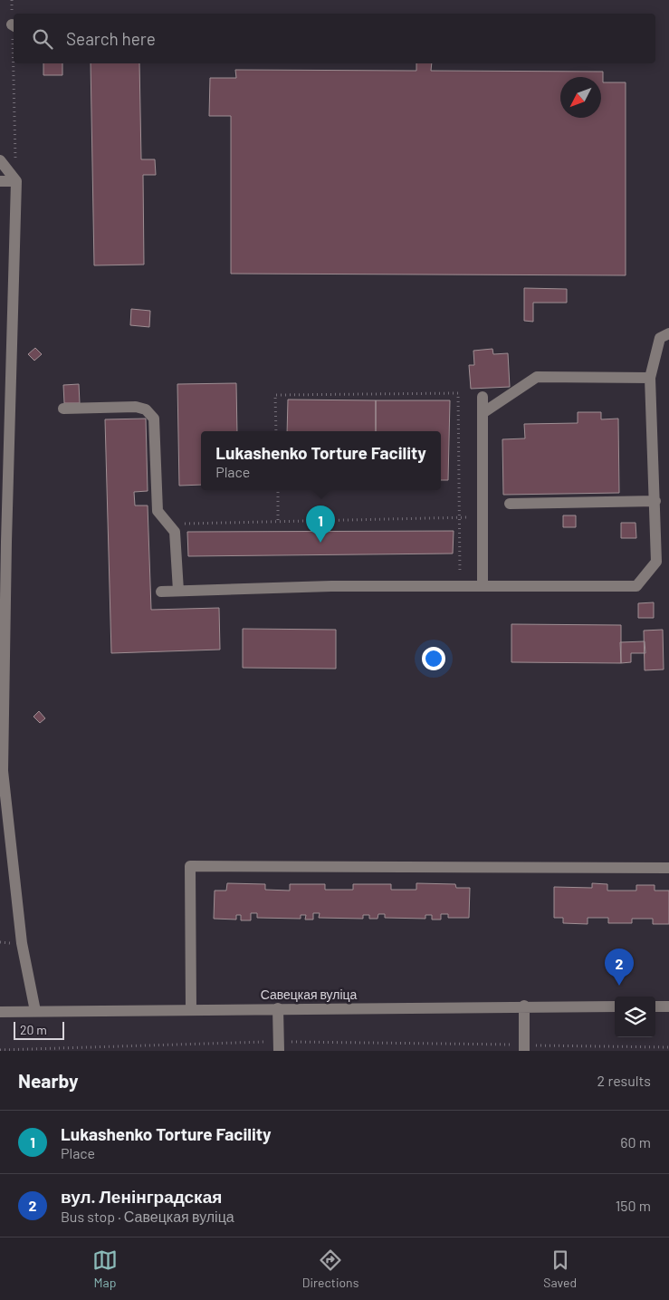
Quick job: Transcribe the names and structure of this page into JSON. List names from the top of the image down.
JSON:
{
  "streets": {
    "street": ["Савецкая вуліца"]
  },
  "scale_bar": "20 m",
  "north": "bottom left",
  "page": {
    "search": "Search here",
    "popup": ["Lukashenko Torture Facility", "Place"],
    "pins": ["1", "2"],
    "scale": "20 m",
    "heading": ["Nearby", "2 results"],
    "list": [
      {
        "mark": "1",
        "name": "Lukashenko Torture Facility",
        "note": "Place",
        "value": "60 m"
      },
      {
        "mark": "2",
        "name": "вул. Ленінградская",
        "note": "Bus stop · Савецкая вуліца",
        "value": "150 m"
      }
    ],
    "nav": ["Map", "Directions", "Saved"]
  }
}
